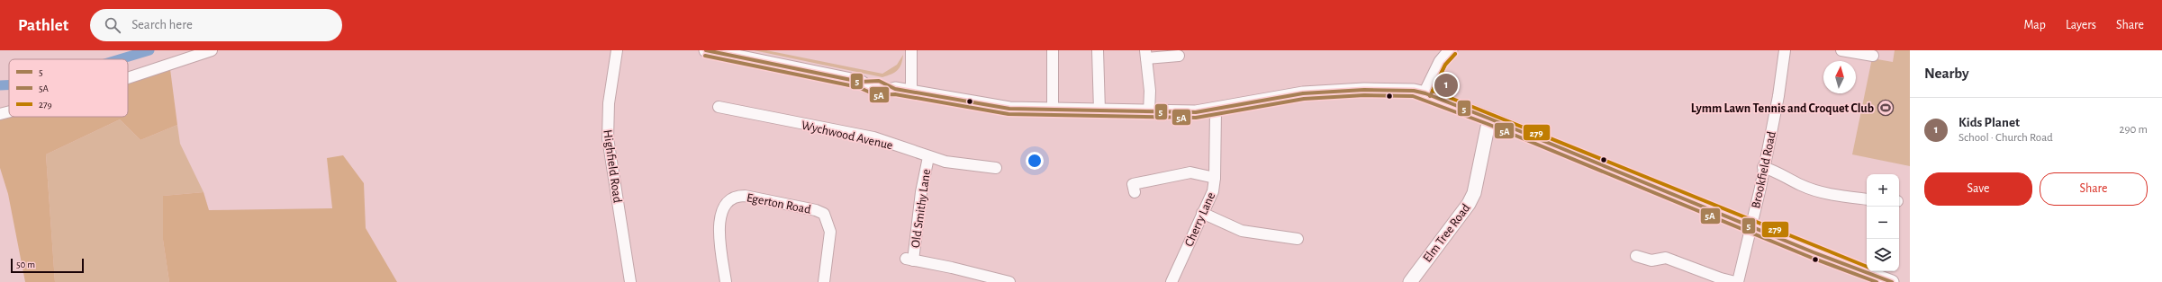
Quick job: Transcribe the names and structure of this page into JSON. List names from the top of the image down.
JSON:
{
  "streets": {
    "main road": ["Elm Tree Road"],
    "street": [
      "Wychwood Avenue",
      "Highfield Road",
      "Brookfield Road",
      "Egerton Road",
      "Old Smithy Lane",
      "Cherry Lane"
    ]
  },
  "crossings": [
    ["Wychwood Avenue", "Old Smithy Lane"]
  ],
  "places": {
    "sports": ["Lymm Lawn Tennis and Croquet Club"]
  },
  "lines": ["transit line 5", "transit line 5A", "transit line 279"],
  "legend": ["5", "5A", "279"],
  "scale_bar": "50 m",
  "north": "top",
  "page": {
    "header": "Pathlet",
    "search": "Search here",
    "nav": ["Map", "Layers", "Share"],
    "heading": "Nearby",
    "pins": "1",
    "list": [
      {
        "mark": "1",
        "name": "Kids Planet",
        "note": "School · Church Road",
        "value": "290 m"
      }
    ],
    "buttons": ["Save", "Share"],
    "map_buttons": ["+", "−"],
    "scale": "50 m"
  }
}
